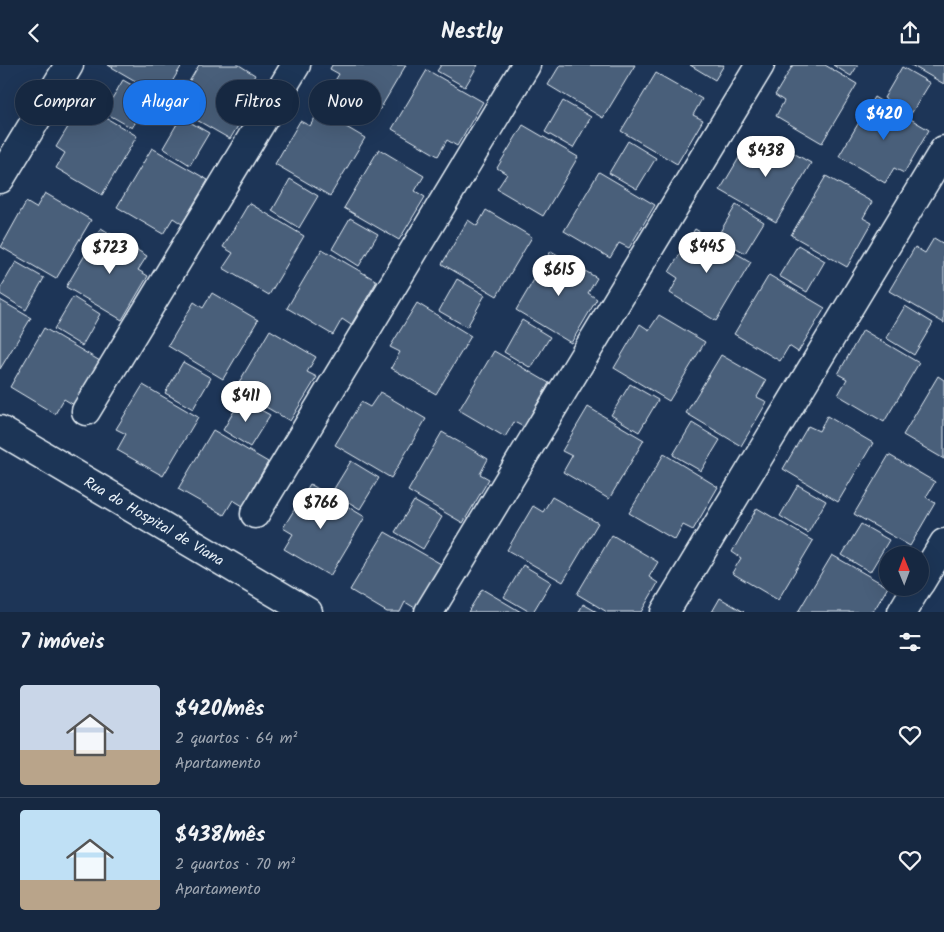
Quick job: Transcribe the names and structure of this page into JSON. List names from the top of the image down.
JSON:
{
  "streets": {
    "street": ["Rua do Hospital de Viana"]
  },
  "north": "top",
  "page": {
    "header": "Nestly",
    "chip": [
      "Comprar",
      "Alugar",
      "Filtros",
      "Novo"
    ],
    "price": [
      "$420",
      "$438",
      "$445",
      "$723",
      "$615",
      "$411",
      "$766"
    ],
    "heading": "7 imóveis",
    "list": [
      {
        "name": "$420/mês",
        "note": "2 quartos · 64 m² · Apartamento"
      },
      {
        "name": "$438/mês",
        "note": "2 quartos · 70 m² · Apartamento"
      }
    ]
  }
}
